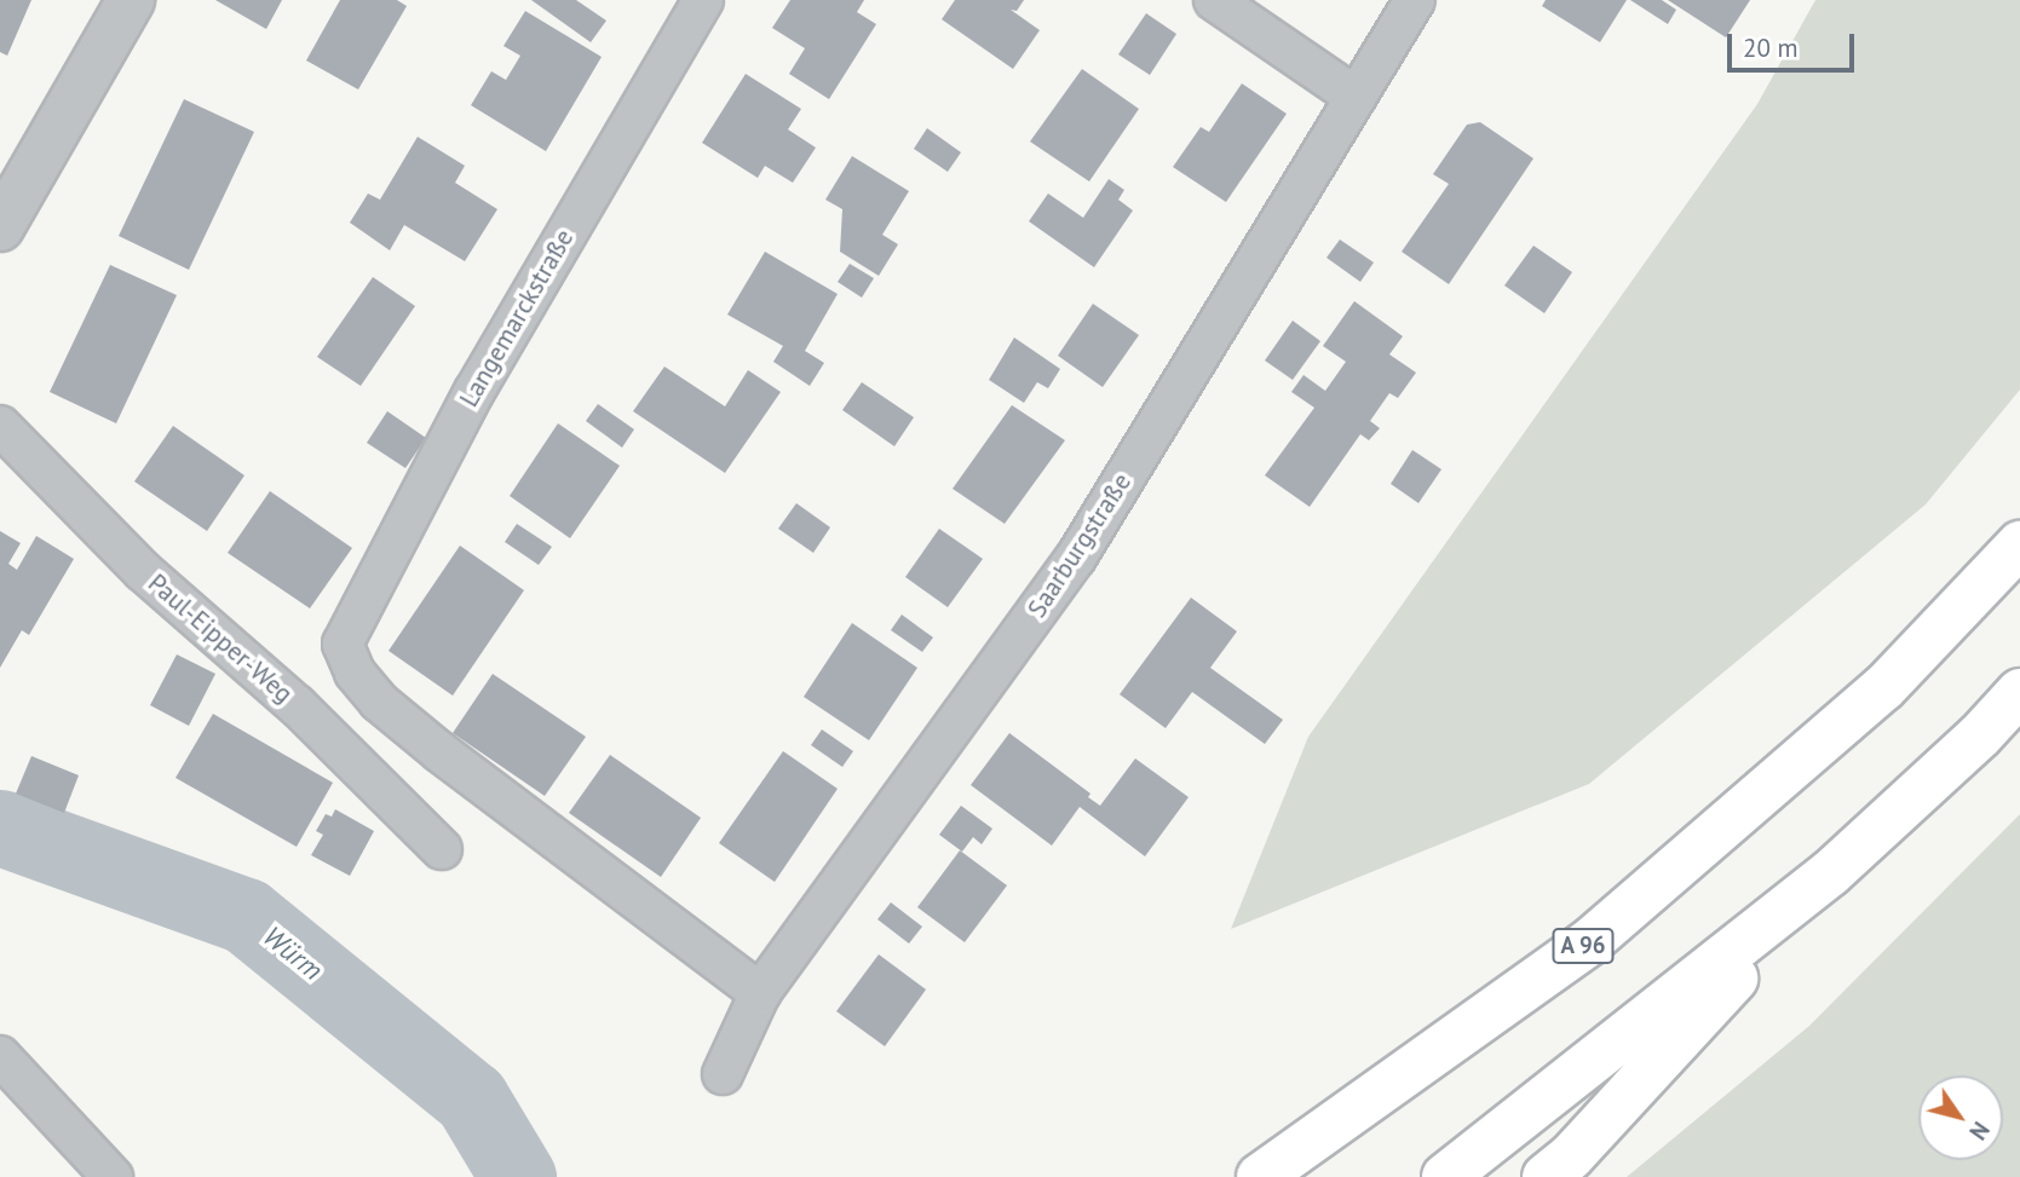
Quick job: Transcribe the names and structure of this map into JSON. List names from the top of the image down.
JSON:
{
  "streets": {
    "highway": ["A 96"],
    "street": ["Langemarckstraße", "Saarburgstraße", "Paul-Eipper-Weg"]
  },
  "crossings": [
    ["Langemarckstraße", "Saarburgstraße"]
  ],
  "water": ["Würm"],
  "scale_bar": "20 m",
  "north": "bottom right"
}
